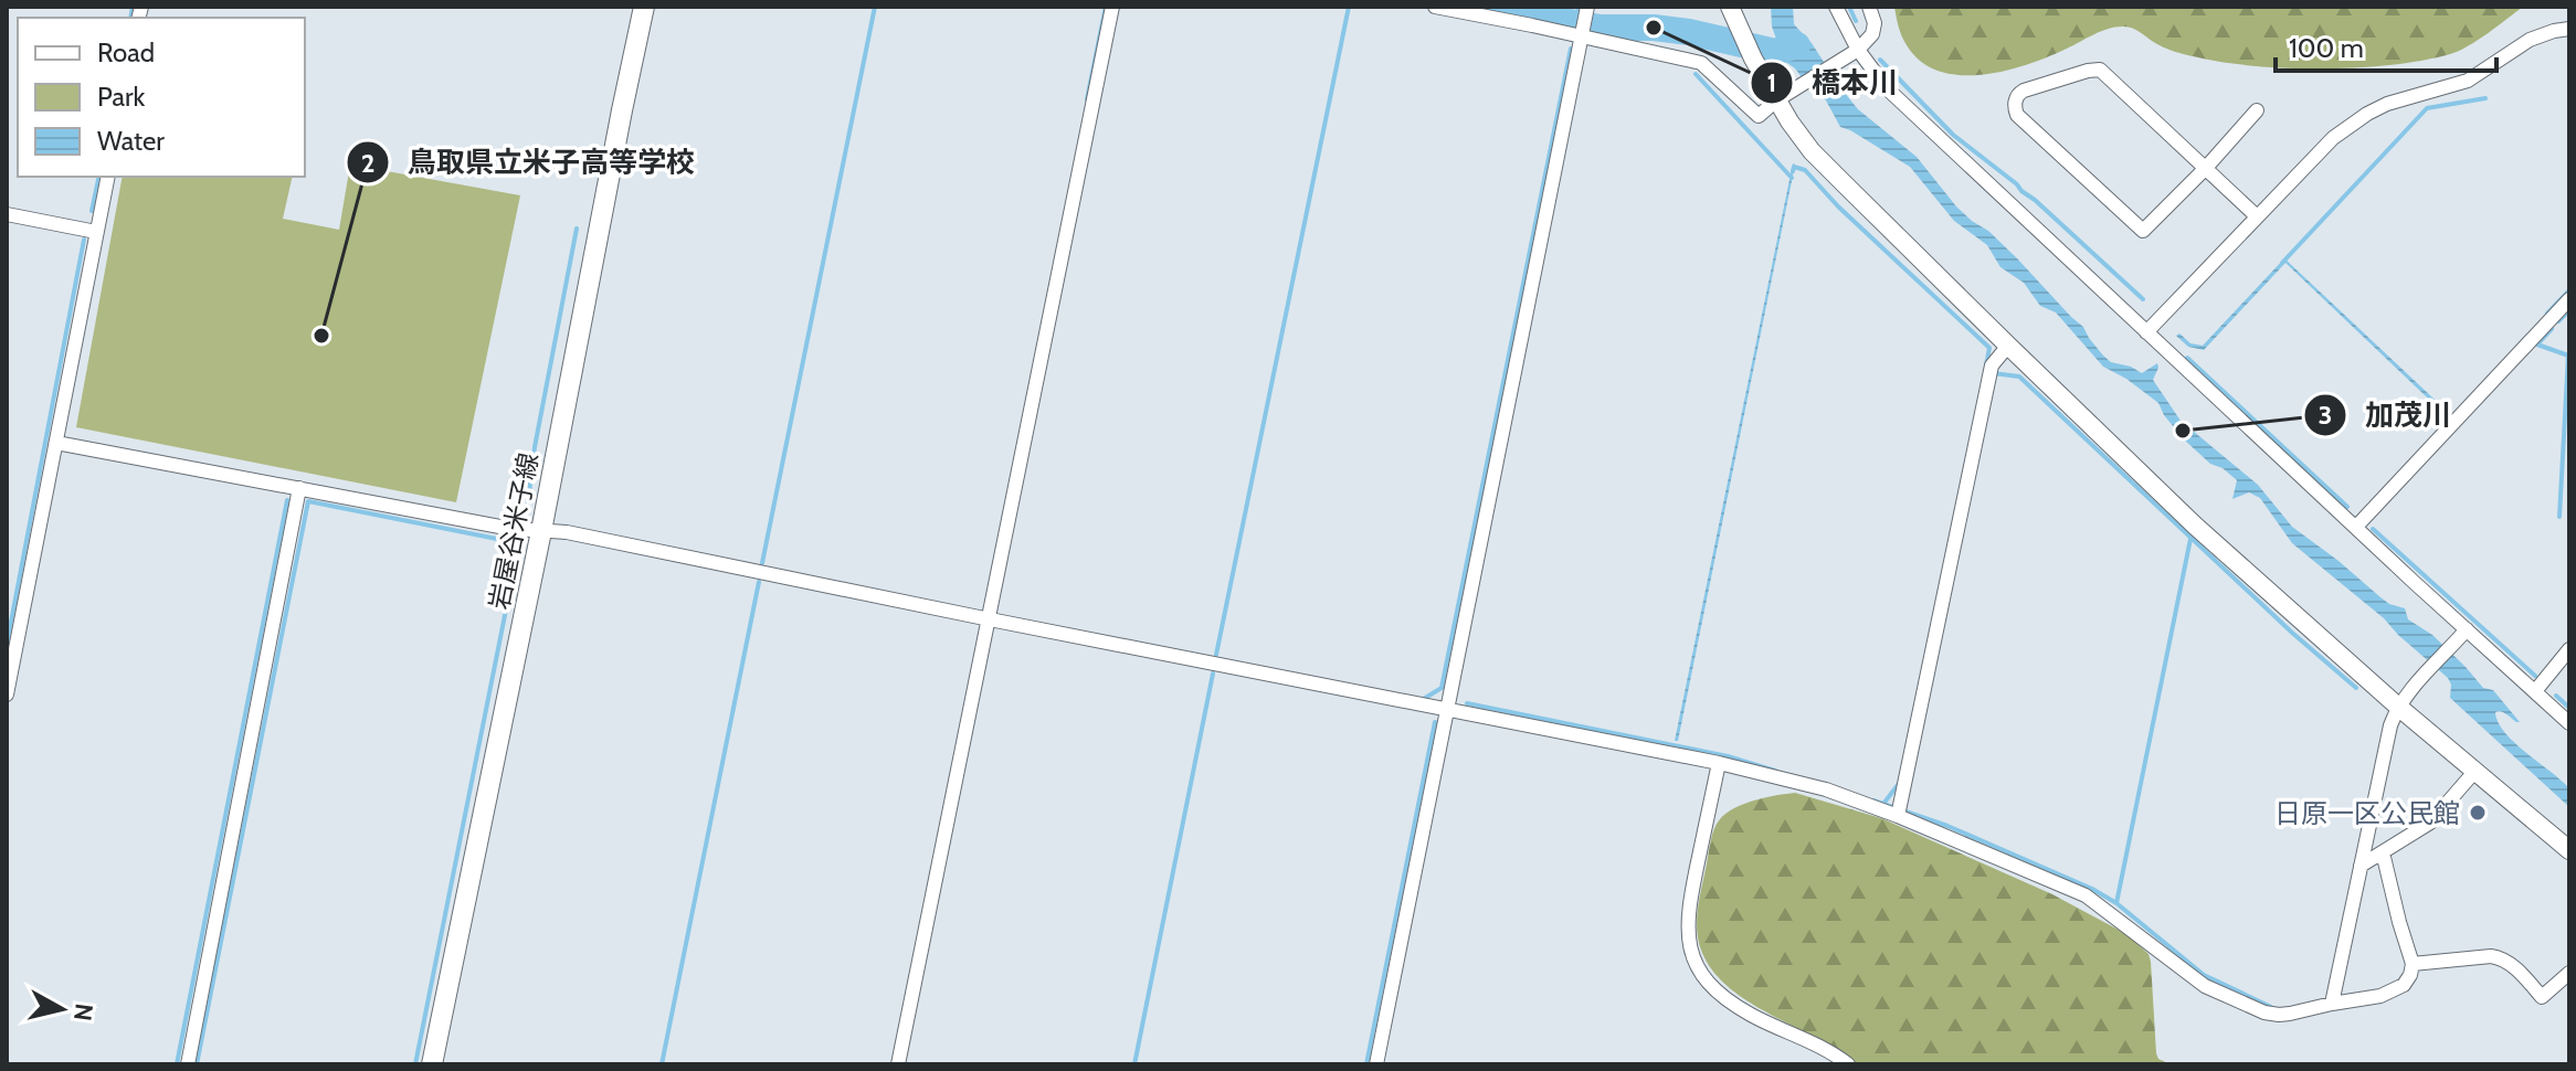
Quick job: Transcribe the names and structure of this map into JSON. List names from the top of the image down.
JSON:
{
  "streets": {
    "main road": ["岩屋谷米子線"]
  },
  "places": [
    "橋本川",
    "鳥取県立米子高等学校",
    "加茂川",
    "日原一区公民館"
  ],
  "legend": ["Road", "Park", "Water"],
  "scale_bar": "100 m",
  "north": "right"
}
